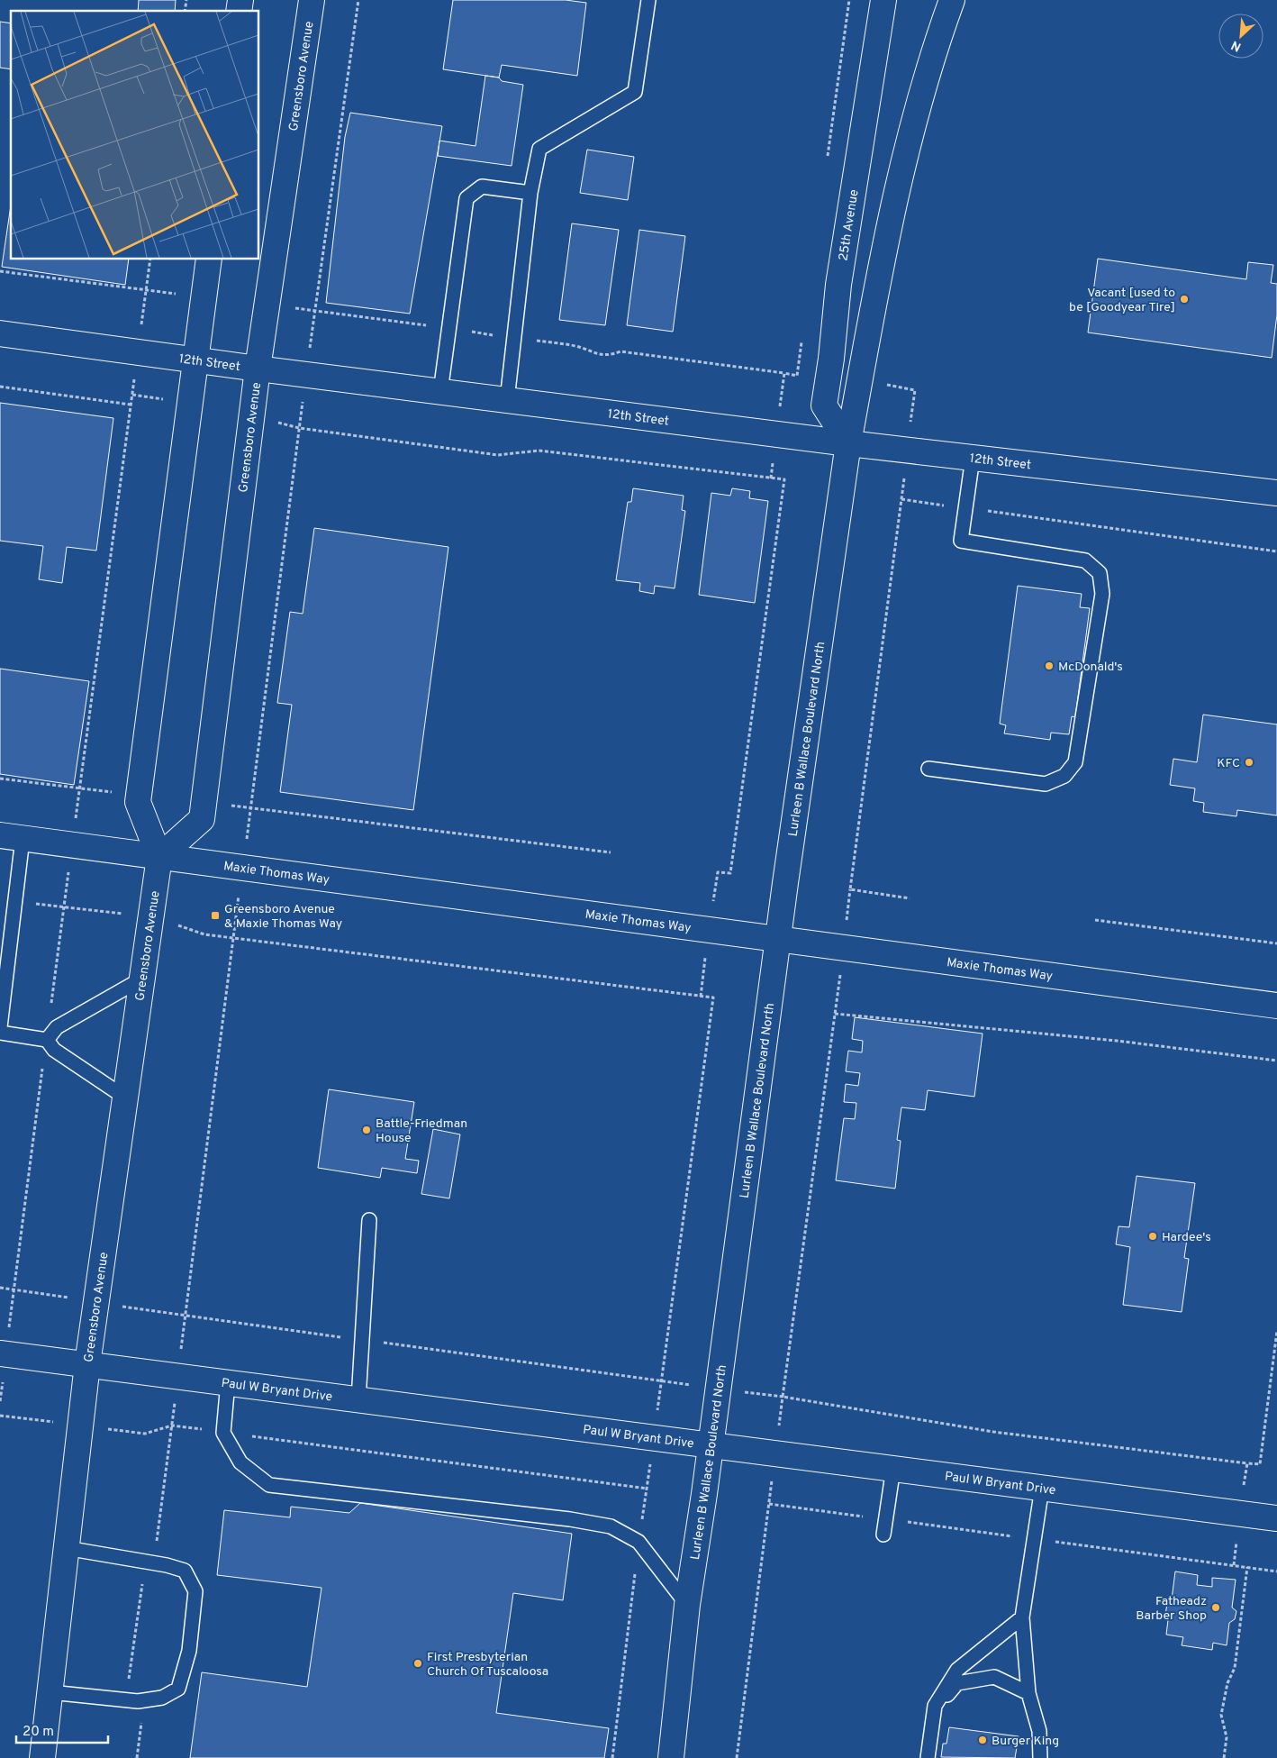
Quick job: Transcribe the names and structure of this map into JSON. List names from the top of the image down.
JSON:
{
  "streets": {
    "main road": [
      "Greensboro Avenue",
      "25th Avenue",
      "12th Street",
      "Lurleen B Wallace Boulevard North",
      "Maxie Thomas Way",
      "Paul W Bryant Drive"
    ]
  },
  "crossings": [
    ["Greensboro Avenue", "12th Street"],
    ["Greensboro Avenue", "Maxie Thomas Way"],
    ["Greensboro Avenue", "Paul W Bryant Drive"],
    ["25th Avenue", "12th Street"],
    ["25th Avenue", "Lurleen B Wallace Boulevard North"],
    ["12th Street", "Lurleen B Wallace Boulevard North"],
    ["Lurleen B Wallace Boulevard North", "Maxie Thomas Way"],
    ["Lurleen B Wallace Boulevard North", "Paul W Bryant Drive"]
  ],
  "places": {
    "other": [
      "Vacant [used to be [Goodyear Tire]",
      "McDonald's",
      "KFC",
      "Battle-Friedman House",
      "Hardee's",
      "Fatheadz Barber Shop",
      "First Presbyterian Church Of Tuscaloosa",
      "Burger King"
    ],
    "transit": ["Greensboro Avenue & Maxie Thomas Way"]
  },
  "scale_bar": "20 m",
  "north": "bottom left"
}
